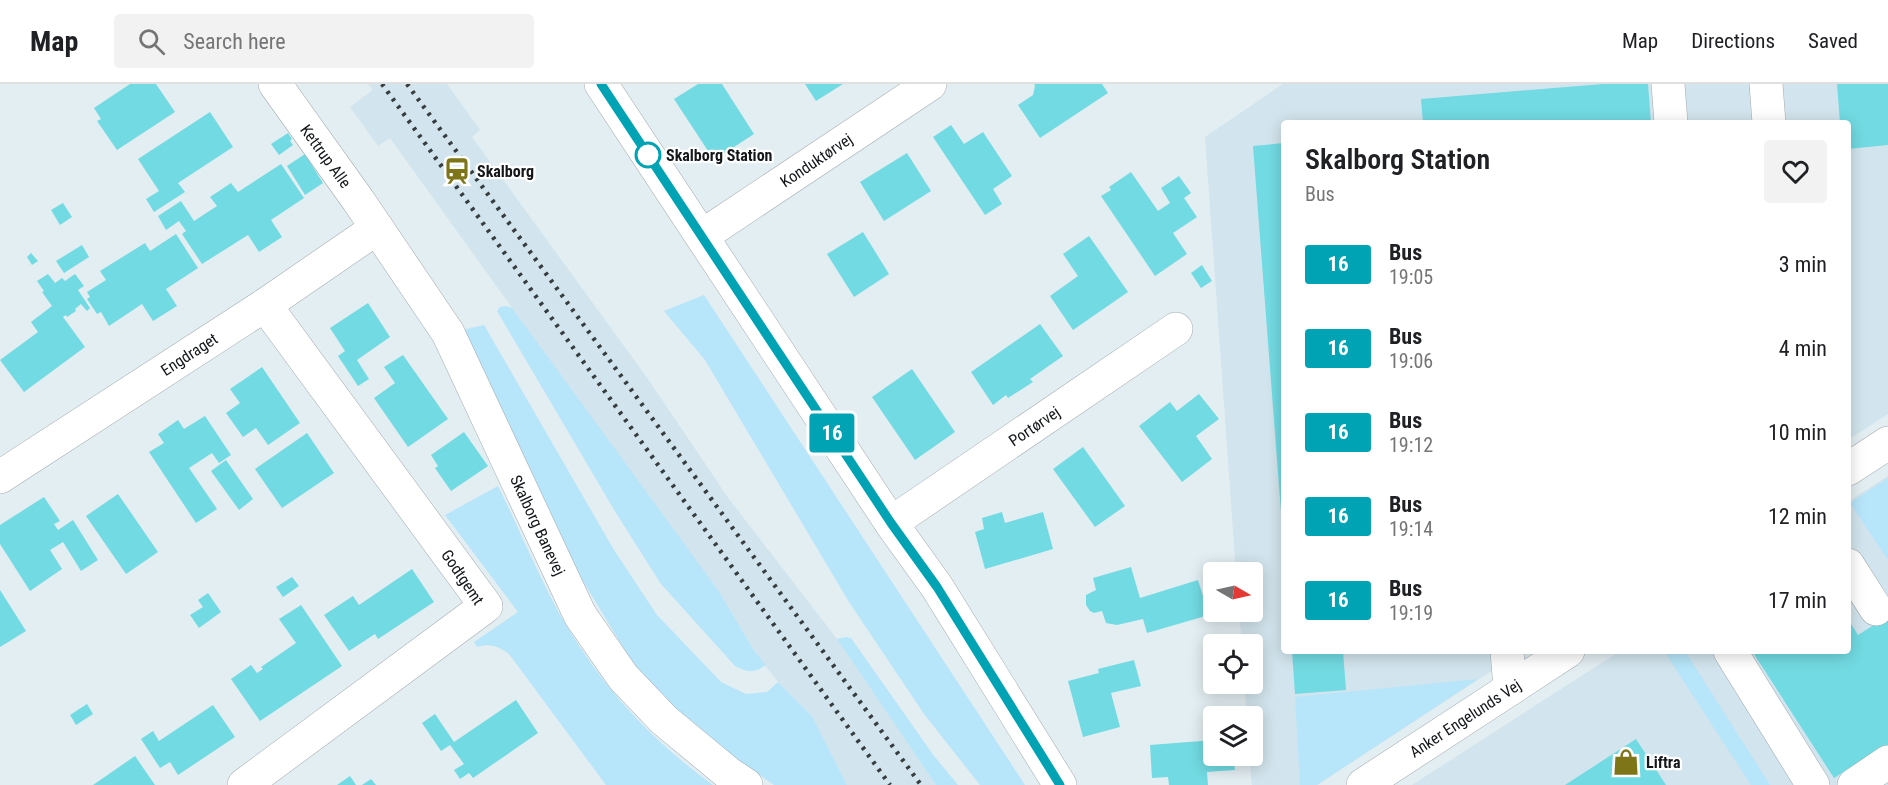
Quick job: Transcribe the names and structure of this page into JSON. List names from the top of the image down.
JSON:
{
  "streets": {
    "street": [
      "Kettrup Alle",
      "Konduktørvej",
      "Engdraget",
      "Portørvej",
      "Skalborg Banevej",
      "Godtgemt",
      "Anker Engelunds Vej"
    ]
  },
  "crossings": [
    ["Kettrup Alle", "Engdraget"],
    ["Kettrup Alle", "Skalborg Banevej"],
    ["Engdraget", "Skalborg Banevej"],
    ["Engdraget", "Godtgemt"]
  ],
  "places": {
    "other": ["Skalborg Station"],
    "station": ["Skalborg"],
    "shop": ["Liftra"]
  },
  "lines": ["bus line 16"],
  "north": "right",
  "page": {
    "header": "Map",
    "search": "Search here",
    "nav": ["Map", "Directions", "Saved"],
    "on_map": "16",
    "heading": ["Skalborg Station", "Bus"],
    "list": [
      {
        "mark": "16",
        "name": "Bus",
        "note": "19:05",
        "value": "3 min"
      },
      {
        "mark": "16",
        "name": "Bus",
        "note": "19:06",
        "value": "4 min"
      },
      {
        "mark": "16",
        "name": "Bus",
        "note": "19:12",
        "value": "10 min"
      },
      {
        "mark": "16",
        "name": "Bus",
        "note": "19:14",
        "value": "12 min"
      },
      {
        "mark": "16",
        "name": "Bus",
        "note": "19:19",
        "value": "17 min"
      }
    ]
  }
}
